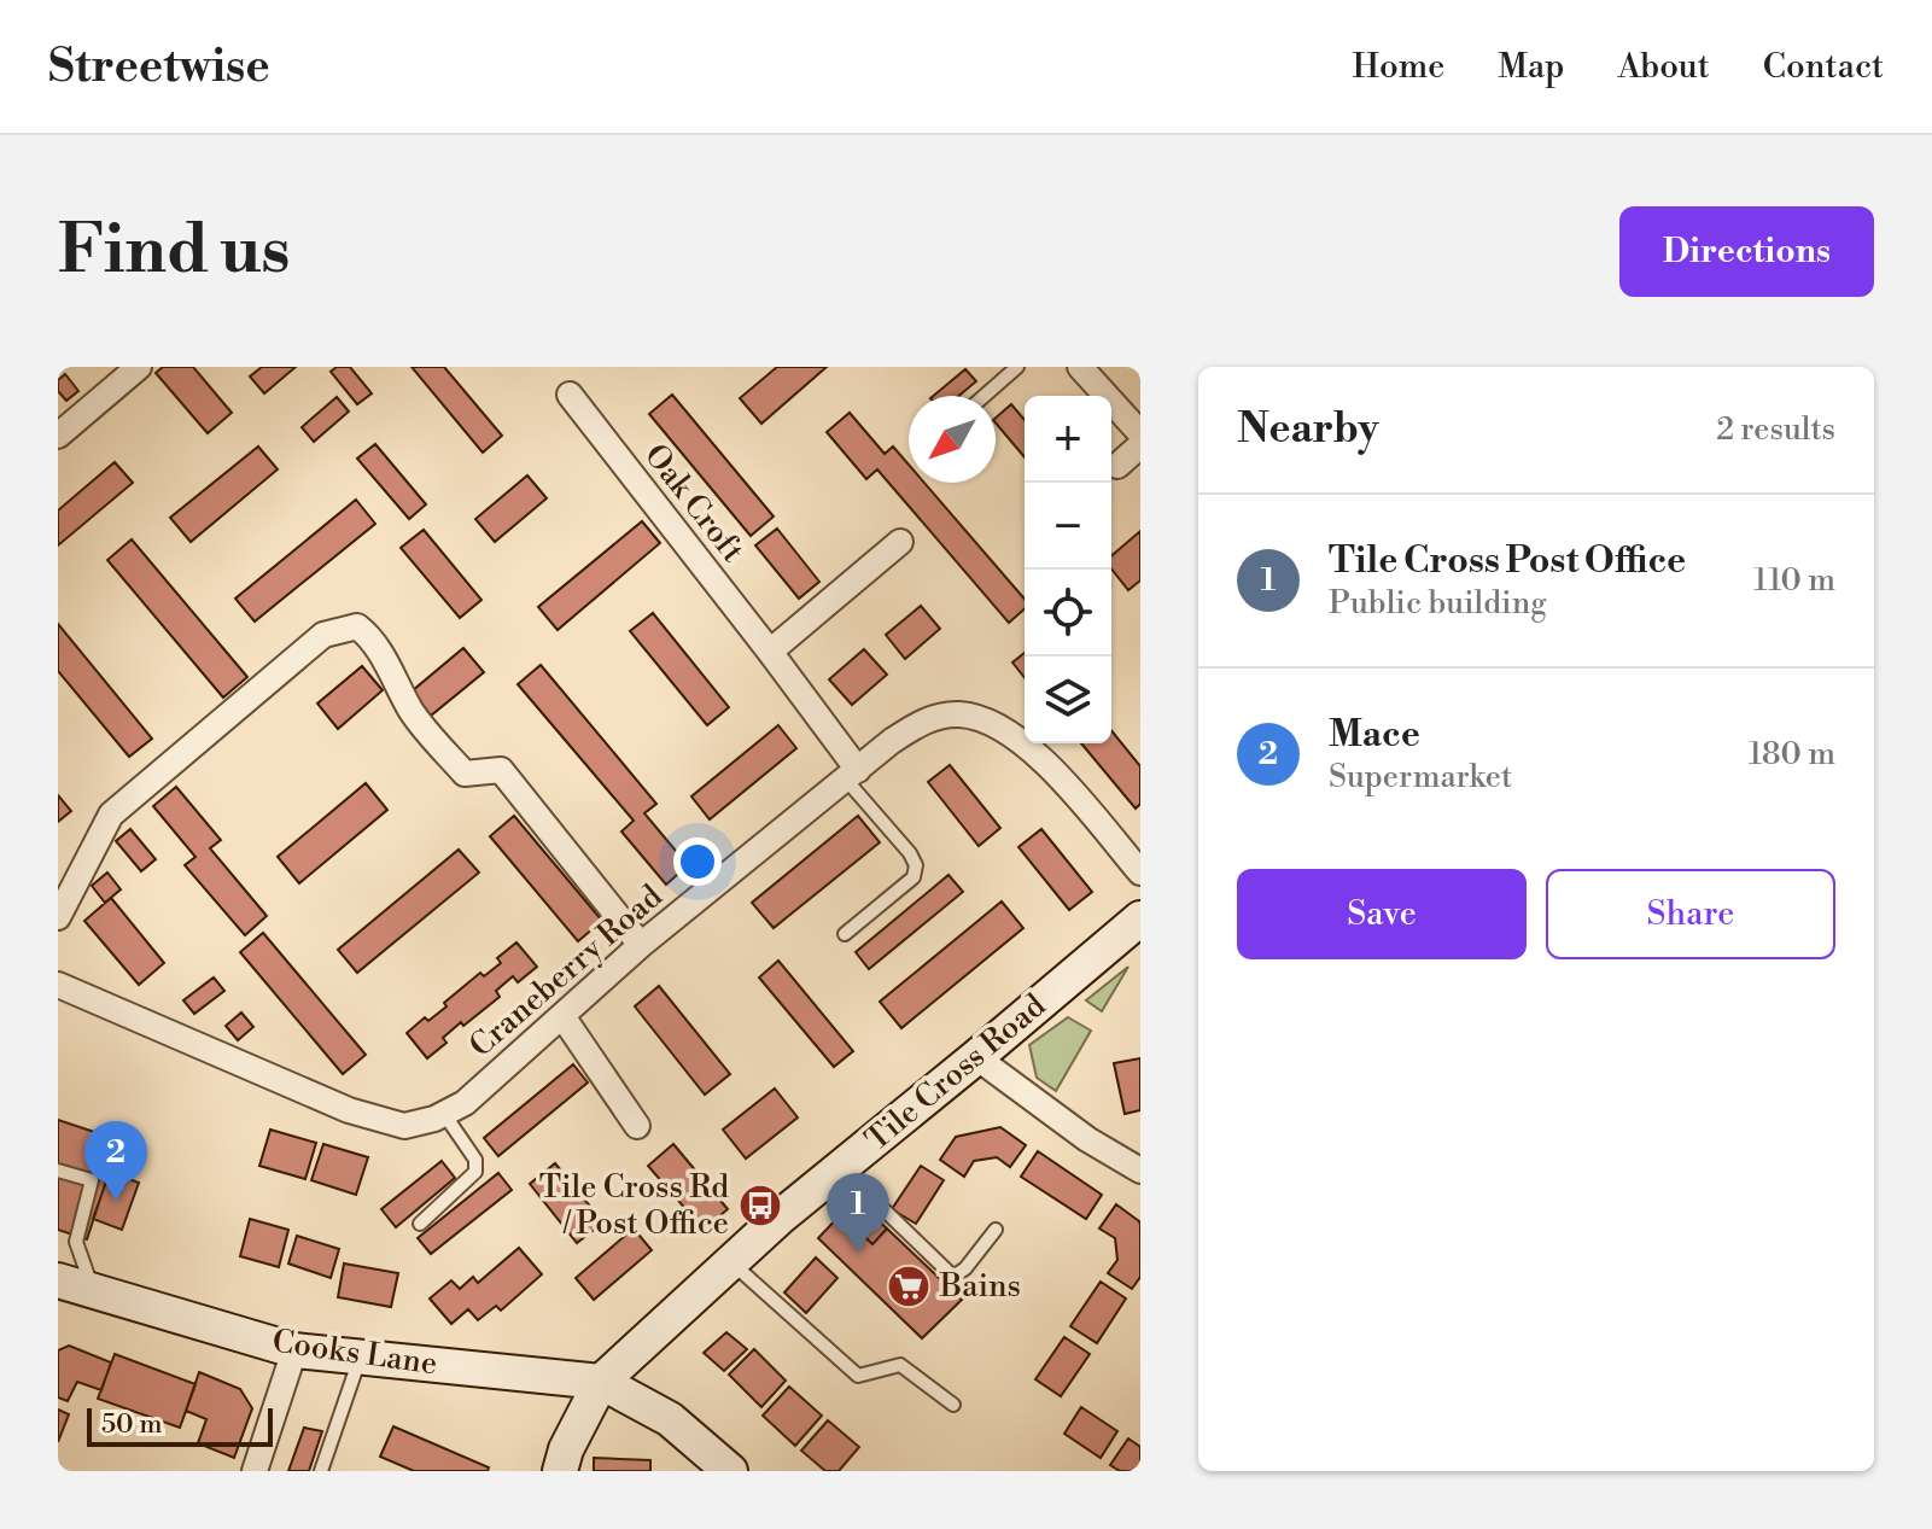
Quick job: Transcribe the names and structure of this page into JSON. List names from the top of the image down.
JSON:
{
  "streets": {
    "street": [
      "Oak Croft",
      "Craneberry Road",
      "Tile Cross Road",
      "Cooks Lane"
    ]
  },
  "crossings": [
    ["Oak Croft", "Craneberry Road"],
    ["Tile Cross Road", "Cooks Lane"]
  ],
  "places": {
    "bus stop": ["Tile Cross Rd / Post Office"],
    "supermarket": ["Bains"]
  },
  "scale_bar": "50 m",
  "north": "bottom left",
  "page": {
    "header": "Streetwise",
    "nav": [
      "Home",
      "Map",
      "About",
      "Contact"
    ],
    "buttons": [
      "Directions",
      ["Save", "Share"]
    ],
    "title": "Find us",
    "heading": ["Nearby", "2 results"],
    "map_buttons": ["+", "−"],
    "list": [
      {
        "mark": "1",
        "name": "Tile Cross Post Office",
        "note": "Public building",
        "value": "110 m"
      },
      {
        "mark": "2",
        "name": "Mace",
        "note": "Supermarket",
        "value": "180 m"
      }
    ],
    "pins": ["2", "1"],
    "scale": "50 m"
  }
}
